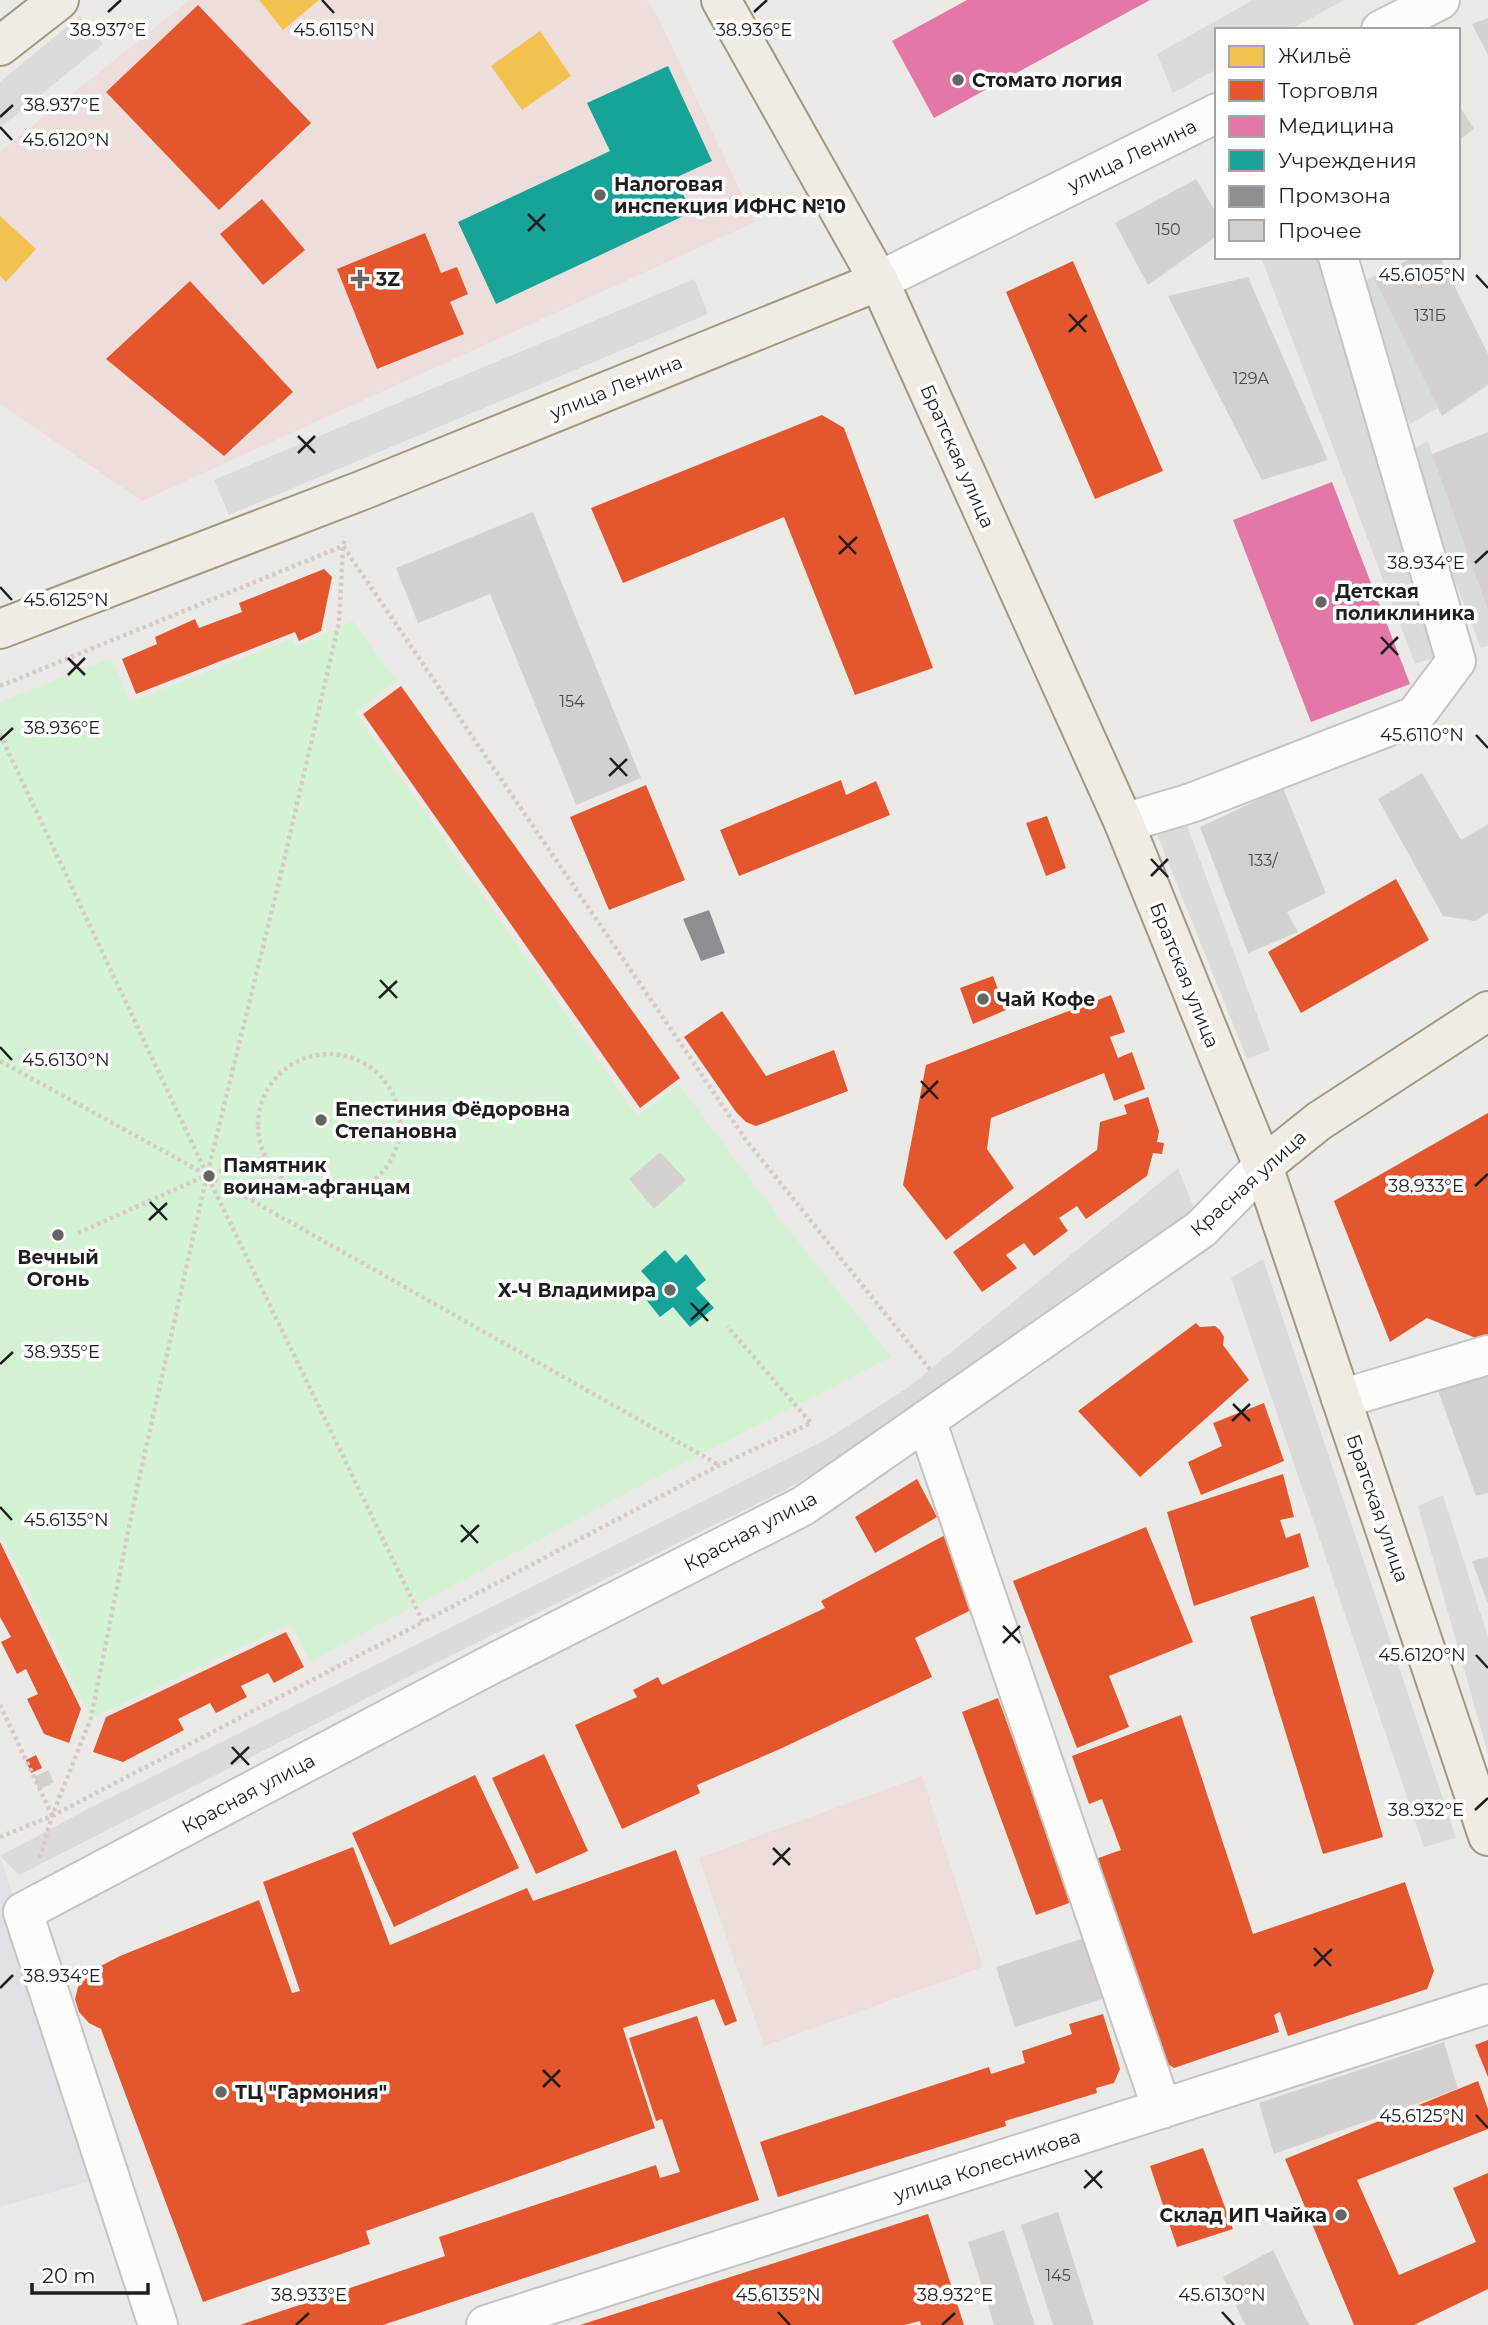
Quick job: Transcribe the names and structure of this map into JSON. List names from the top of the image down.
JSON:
{
  "streets": {
    "main road": ["улица Ленина", "Братская улица", "Красная улица"],
    "street": ["улица Колесникова"]
  },
  "crossings": [
    ["улица Ленина", "Братская улица"],
    ["Братская улица", "Красная улица"]
  ],
  "places": {
    "other": [
      "Стомато логия",
      "Налоговая инспекция ИФНС №10",
      "Детская поликлиника",
      "Чай Кофе",
      "Епестиния Фёдоровна Степановна",
      "Памятник воинам-афганцам",
      "Вечный Огонь",
      "Х-Ч Владимира",
      "ТЦ \"Гармония\"",
      "Склад ИП Чайка"
    ],
    "health": ["3Z"]
  },
  "house_numbers": [
    "150",
    "131Б",
    "129А",
    "154",
    "133/",
    "145"
  ],
  "legend": [
    "Жильё",
    "Торговля",
    "Медицина",
    "Учреждения",
    "Промзона",
    "Прочее"
  ],
  "scale_bar": "20 m",
  "coordinates": [
    "38.937°E",
    "38.936°E",
    "45.6115°N",
    "45.6120°N",
    "45.6105°N",
    "38.934°E",
    "45.6125°N",
    "45.6110°N",
    "45.6130°N",
    "38.933°E",
    "38.935°E",
    "45.6135°N",
    "38.932°E"
  ]
}
